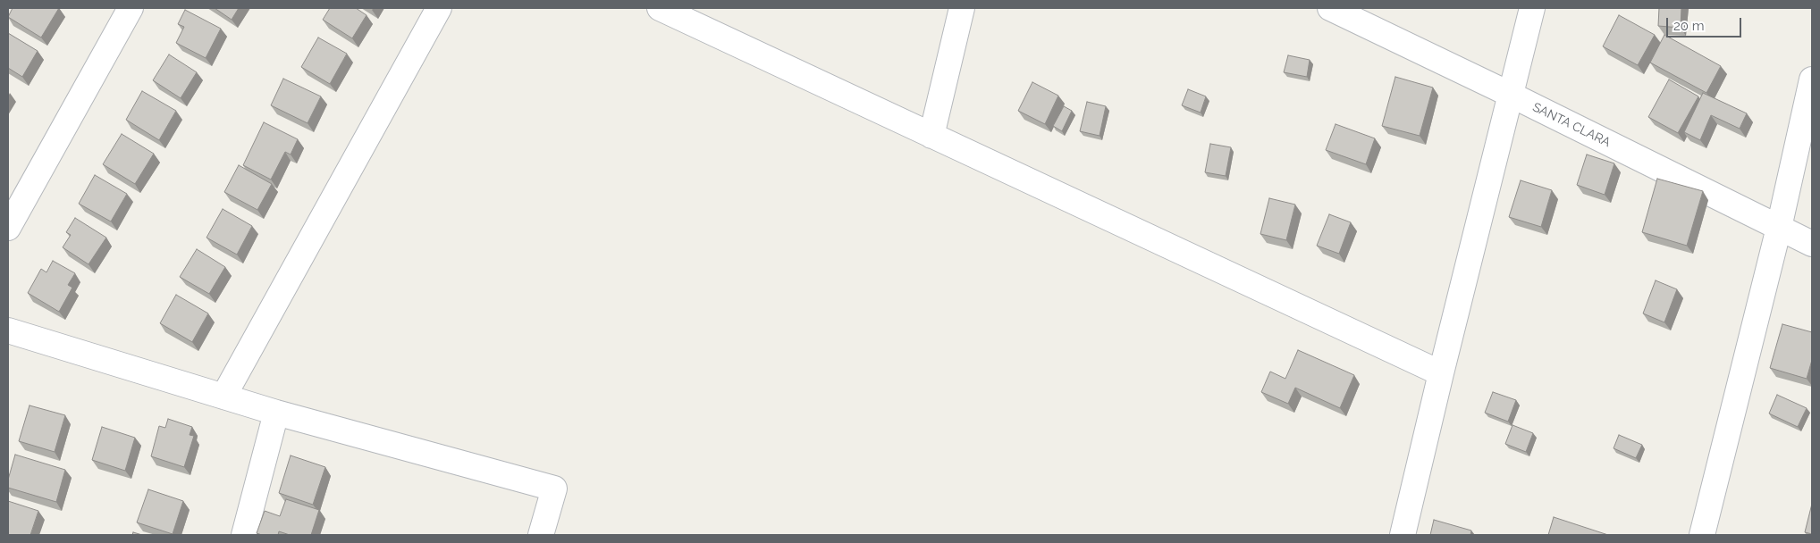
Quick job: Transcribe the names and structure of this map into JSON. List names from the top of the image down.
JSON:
{
  "streets": {
    "street": ["SANTA CLARA"]
  },
  "scale_bar": "20 m"
}
